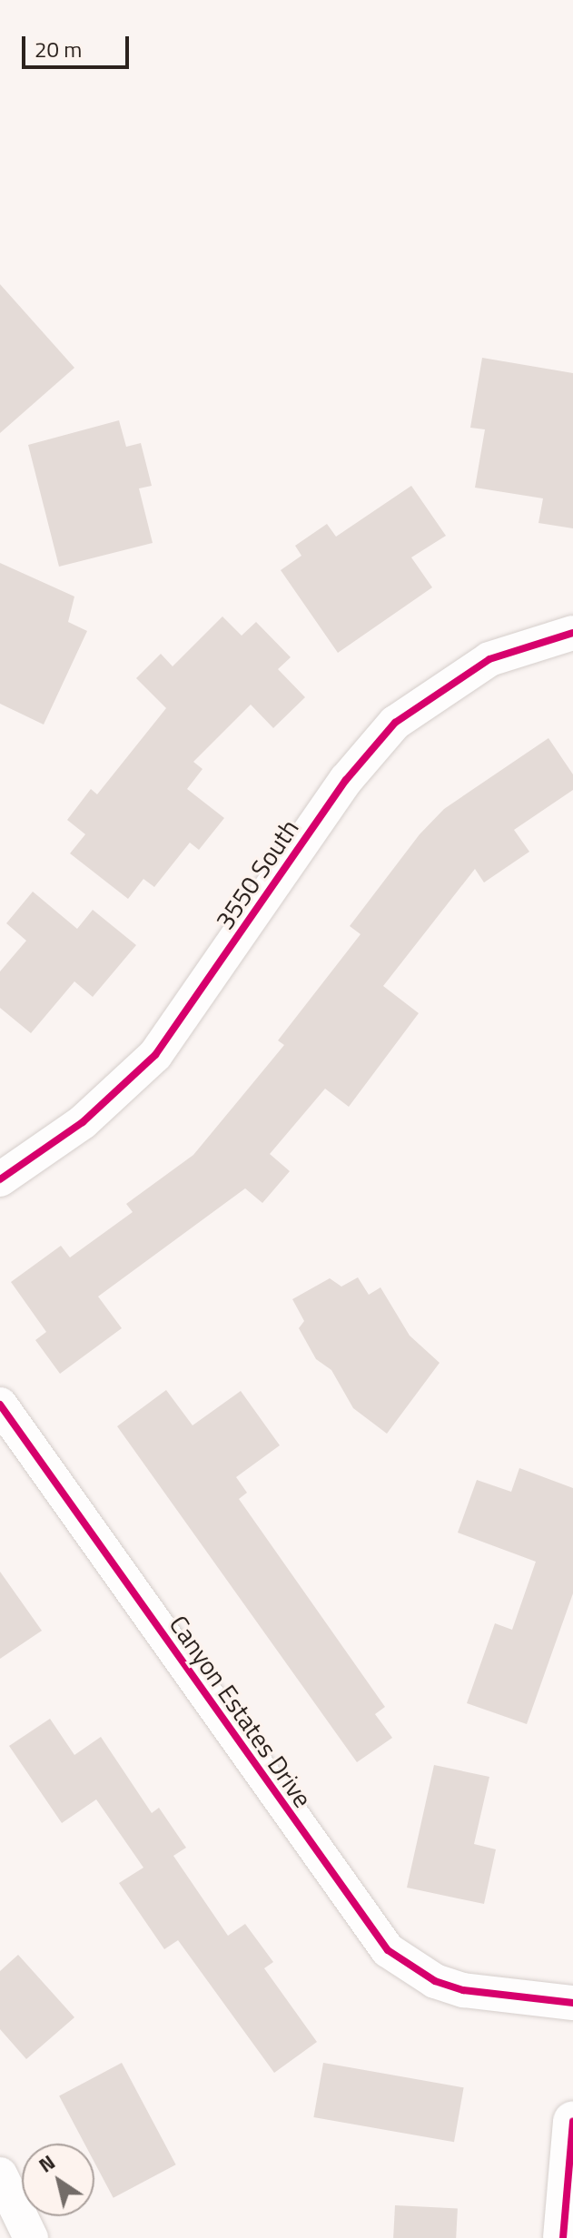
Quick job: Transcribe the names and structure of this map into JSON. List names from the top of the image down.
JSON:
{
  "streets": {
    "street": ["3550 South", "Canyon Estates Drive"]
  },
  "scale_bar": "20 m",
  "north": "top left"
}
